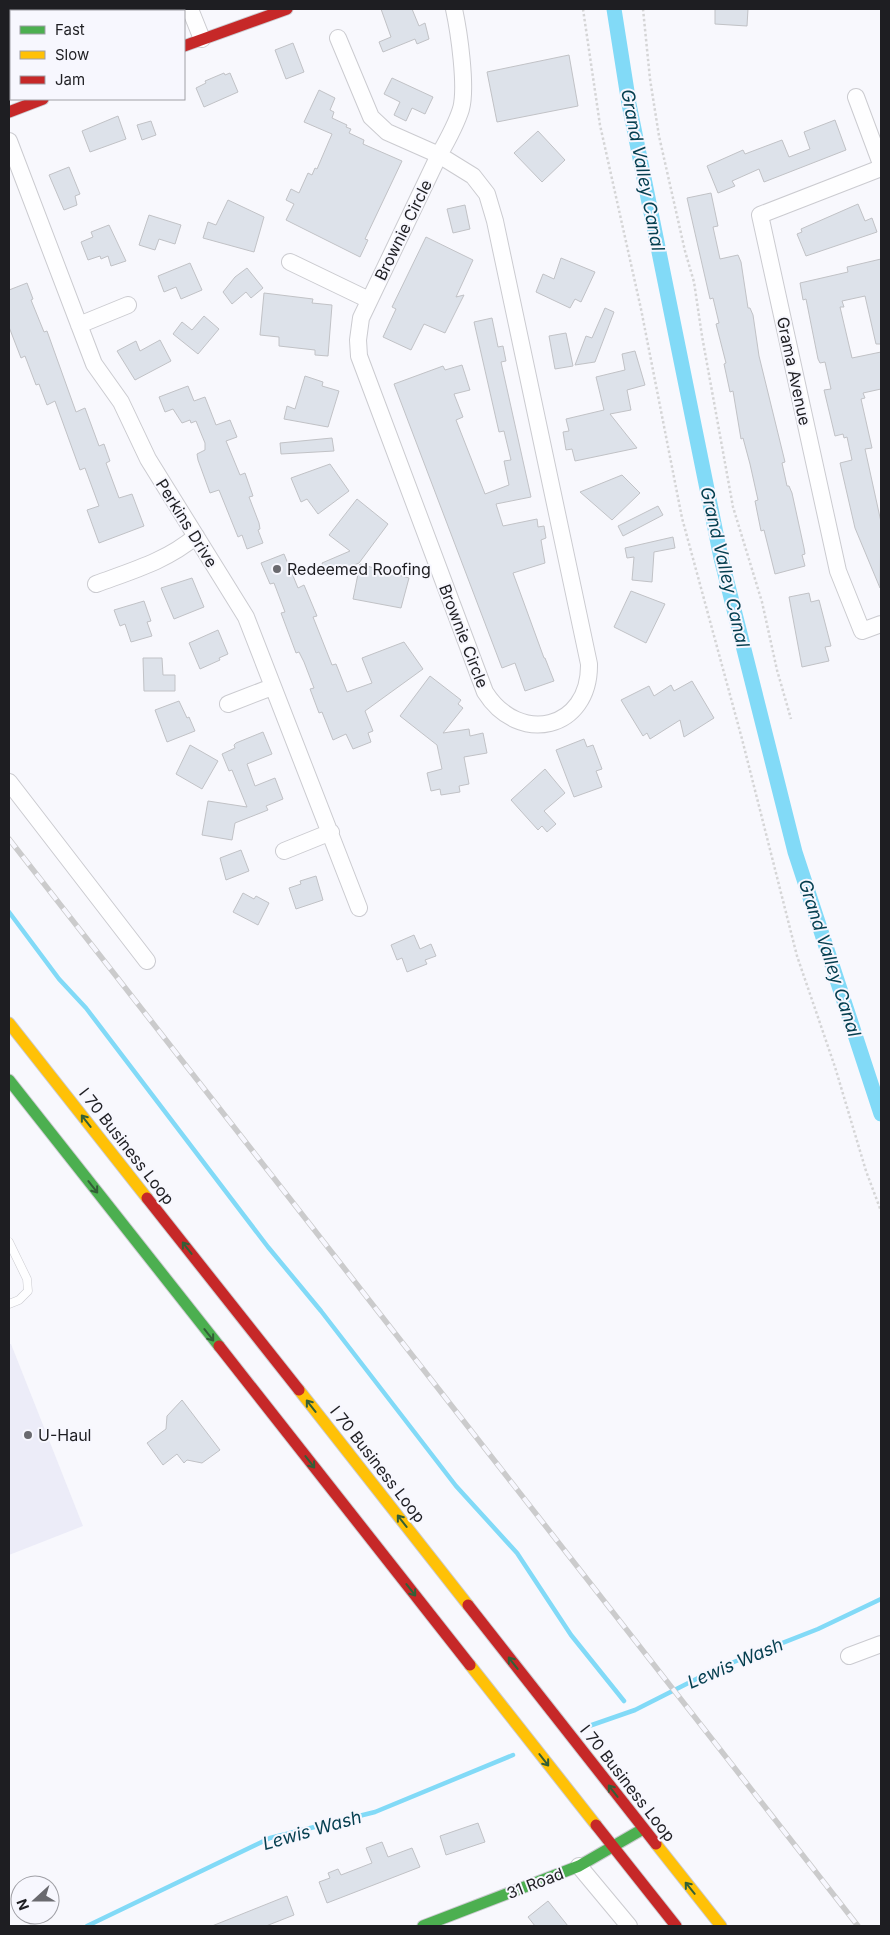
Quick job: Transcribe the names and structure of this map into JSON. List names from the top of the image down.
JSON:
{
  "streets": {
    "main road": ["I 70 Business Loop", "31 Road"],
    "street": ["Brownie Circle", "Grama Avenue", "Perkins Drive"]
  },
  "crossings": [
    ["I 70 Business Loop", "31 Road"]
  ],
  "water": ["Grand Valley Canal", "Lewis Wash"],
  "places": ["Redeemed Roofing", "U-Haul"],
  "legend": ["Fast", "Slow", "Jam"],
  "north": "left"
}
